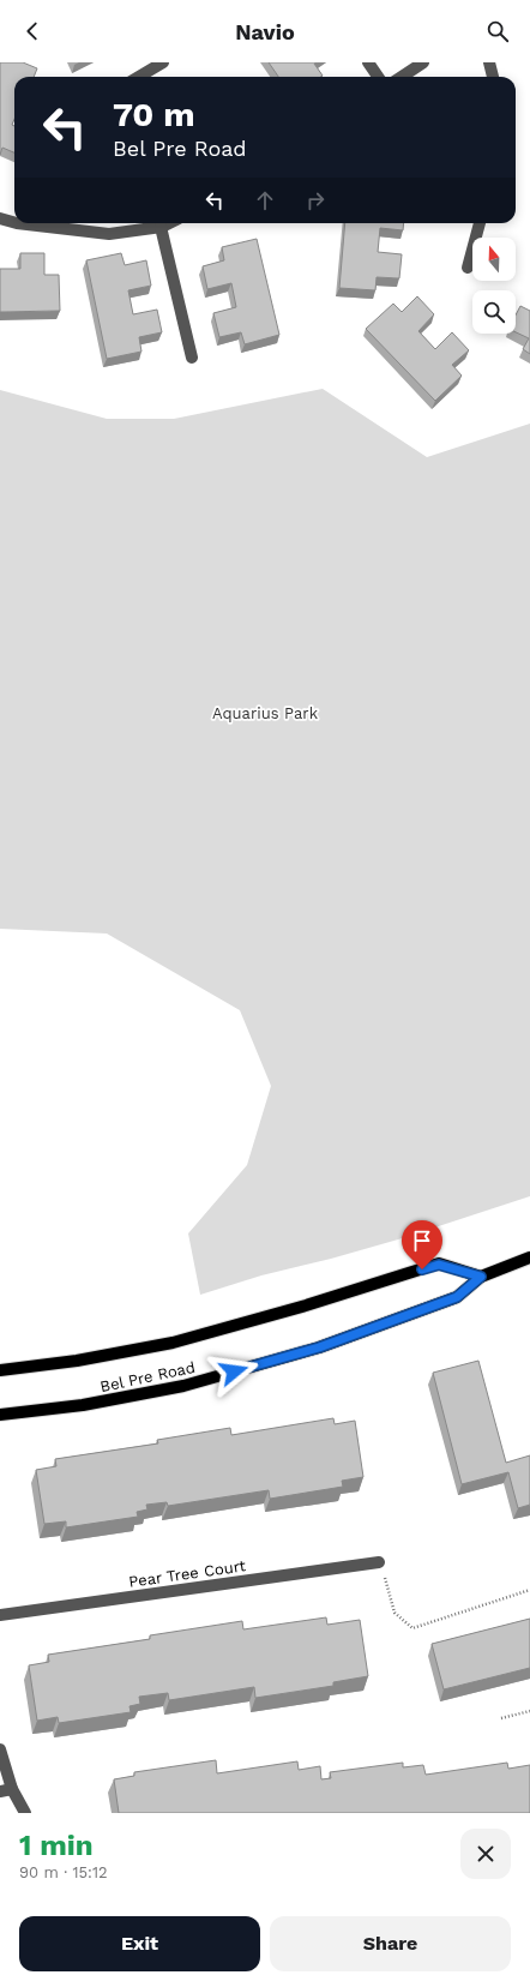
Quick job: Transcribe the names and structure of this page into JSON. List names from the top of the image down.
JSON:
{
  "streets": {
    "main road": ["Bel Pre Road"],
    "street": ["Pear Tree Court"]
  },
  "parks": ["Aquarius Park"],
  "north": "top",
  "page": {
    "header": "Navio",
    "turn": ["70 m", "Bel Pre Road"],
    "heading": ["1 min", "90 m · 15:12"],
    "buttons": ["Exit", "Share"]
  }
}
